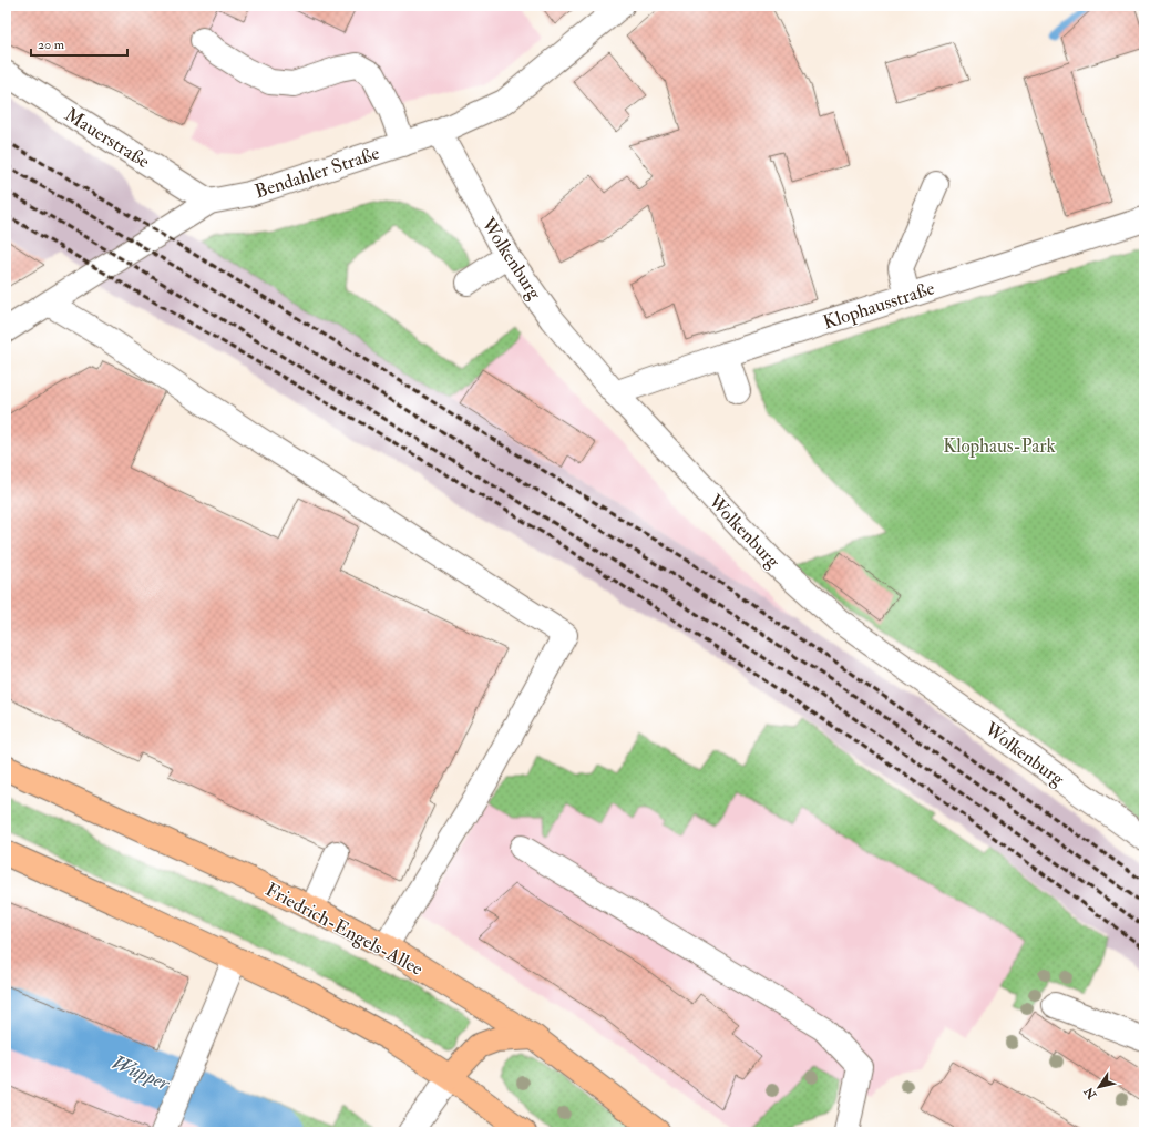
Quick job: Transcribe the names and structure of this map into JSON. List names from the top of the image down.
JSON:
{
  "streets": {
    "main road": ["Friedrich-Engels-Allee"],
    "street": [
      "Mauerstraße",
      "Bendahler Straße",
      "Wolkenburg",
      "Klophausstraße"
    ]
  },
  "crossings": [
    ["Mauerstraße", "Bendahler Straße"],
    ["Bendahler Straße", "Wolkenburg"],
    ["Wolkenburg", "Klophausstraße"]
  ],
  "water": ["Wupper"],
  "parks": ["Klophaus-Park"],
  "scale_bar": "20 m",
  "north": "bottom left"
}
